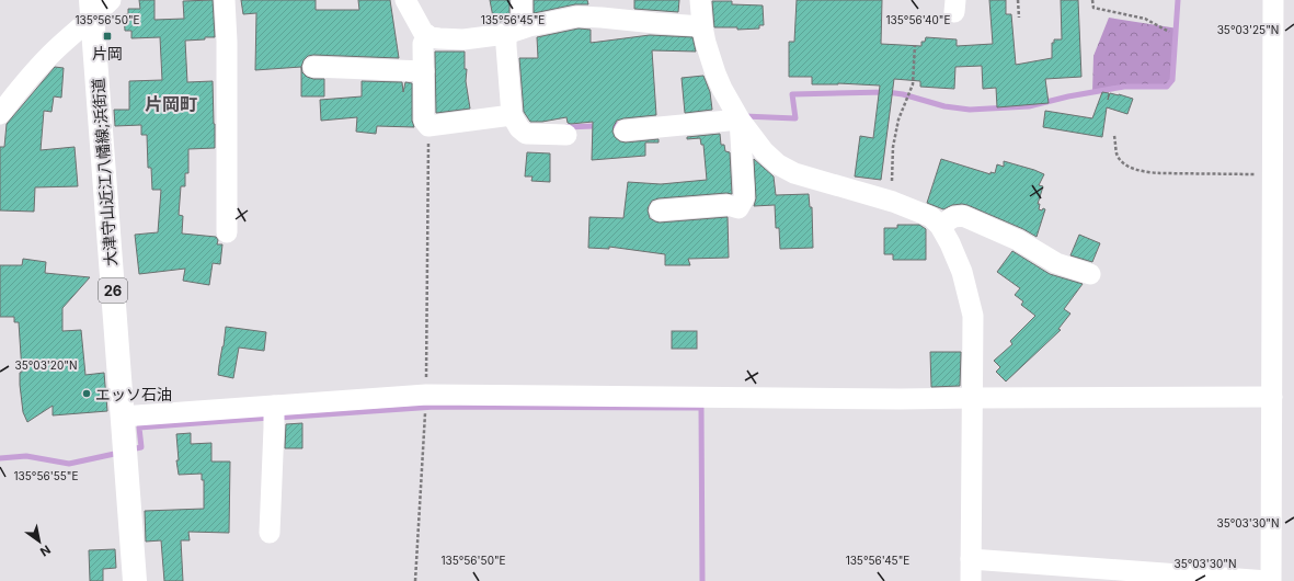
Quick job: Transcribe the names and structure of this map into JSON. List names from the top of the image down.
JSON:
{
  "streets": {
    "main road": ["大津守山近江八幡線;浜街道", "26"]
  },
  "districts": ["片岡町"],
  "places": {
    "transit": ["片岡"],
    "other": ["エッソ石油"]
  },
  "north": "bottom right",
  "coordinates": [
    "135°56'50\"E",
    "135°56'45\"E",
    "135°56'40\"E",
    "35°03'25\"N",
    "35°03'20\"N",
    "135°56'55\"E",
    "35°03'30\"N"
  ]
}
